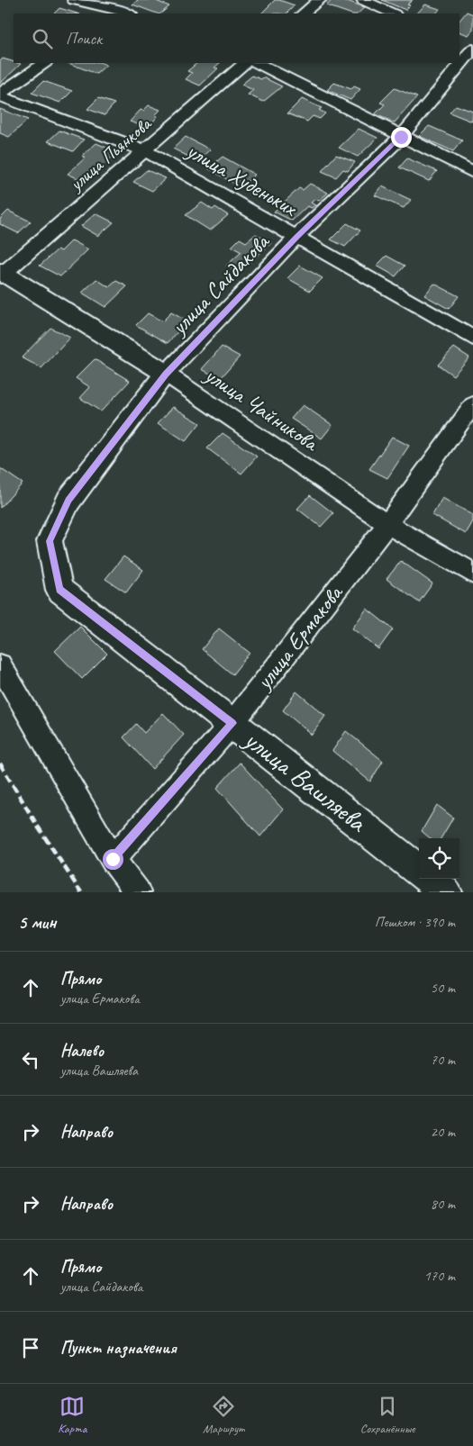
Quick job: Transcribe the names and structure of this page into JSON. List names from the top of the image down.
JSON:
{
  "streets": {
    "street": [
      "улица Пьянкова",
      "улица Худеньких",
      "улица Сайдакова",
      "улица Чайникова",
      "улица Ермакова",
      "улица Вашляева"
    ]
  },
  "crossings": [
    ["улица Пьянкова", "улица Худеньких"],
    ["улица Пьянкова", "улица Чайникова"],
    ["улица Худеньких", "улица Сайдакова"],
    ["улица Сайдакова", "улица Чайникова"],
    ["улица Сайдакова", "улица Вашляева"],
    ["улица Чайникова", "улица Ермакова"],
    ["улица Чайникова", "улица Вашляева"],
    ["улица Ермакова", "улица Вашляева"]
  ],
  "page": {
    "search": "Поиск",
    "heading": ["5 мин", "Пешком · 390 m"],
    "list": [
      ["Прямо", "улица Ермакова", "50 m"],
      ["Налево", "улица Вашляева", "70 m"],
      ["Направо", "20 m"],
      ["Направо", "80 m"],
      ["Прямо", "улица Сайдакова", "170 m"],
      "Пункт назначения"
    ],
    "nav": ["Карта", "Маршрут", "Сохранённые"]
  }
}
